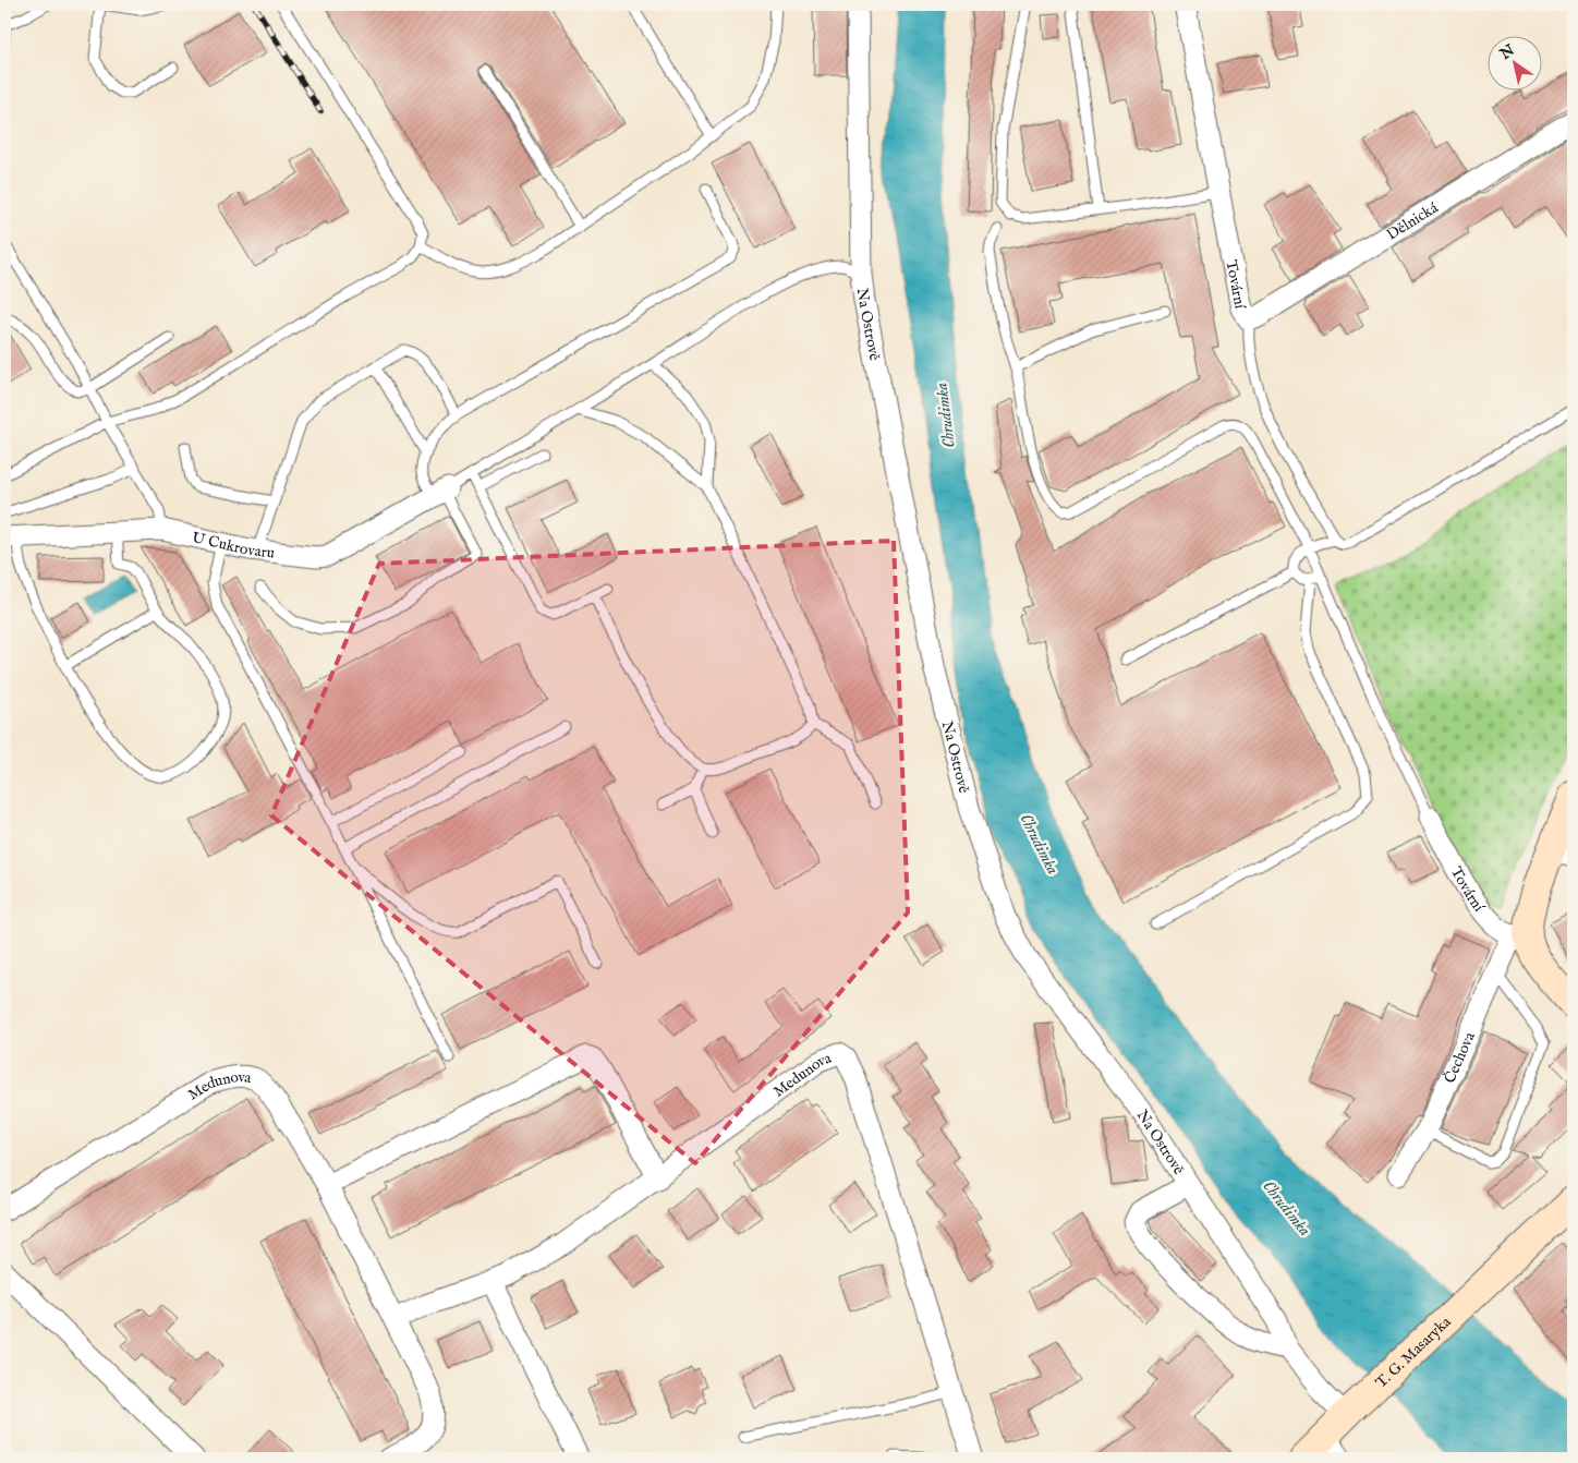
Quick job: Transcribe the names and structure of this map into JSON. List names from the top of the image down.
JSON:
{
  "streets": {
    "main road": ["T. G. Masaryka"],
    "street": [
      "Dělnická",
      "Tovární",
      "Na Ostrově",
      "U Cukrovaru",
      "Čechova",
      "Medunova"
    ]
  },
  "crossings": [
    ["Dělnická", "Tovární"],
    ["Tovární", "Čechova"],
    ["Na Ostrově", "T. G. Masaryka"]
  ],
  "water": ["Chrudimka"],
  "north": "top left"
}
